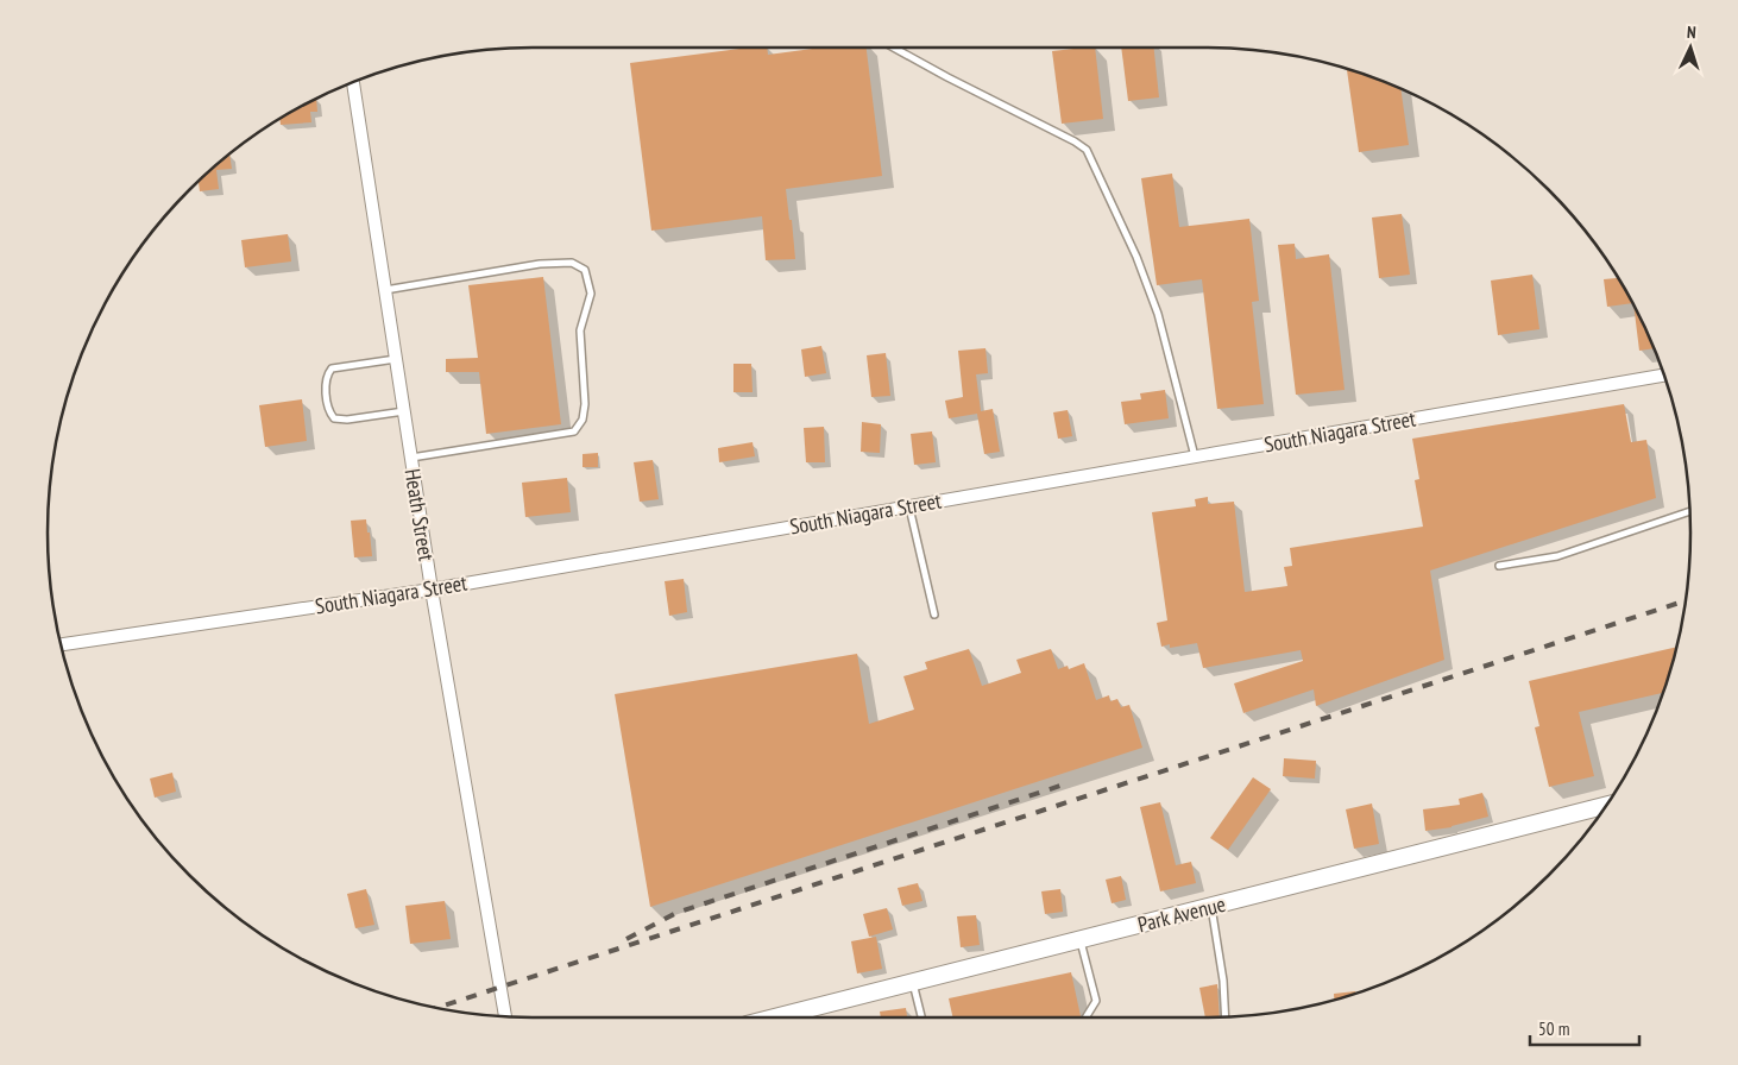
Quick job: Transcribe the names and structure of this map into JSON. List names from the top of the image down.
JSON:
{
  "streets": {
    "main road": ["Park Avenue"],
    "street": ["South Niagara Street", "Heath Street"]
  },
  "crossings": [
    ["South Niagara Street", "Heath Street"]
  ],
  "scale_bar": "50 m",
  "north": "top"
}
